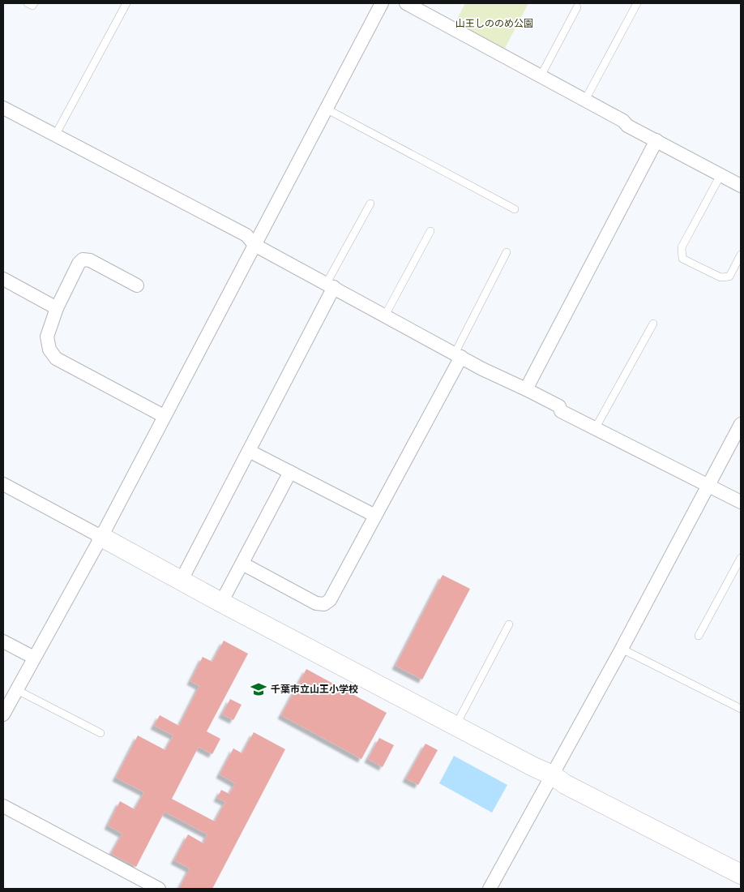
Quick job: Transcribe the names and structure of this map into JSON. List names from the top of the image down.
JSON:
{
  "parks": ["山王しののめ公園"],
  "places": {
    "school or university": ["千葉市立山王小学校"]
  }
}
